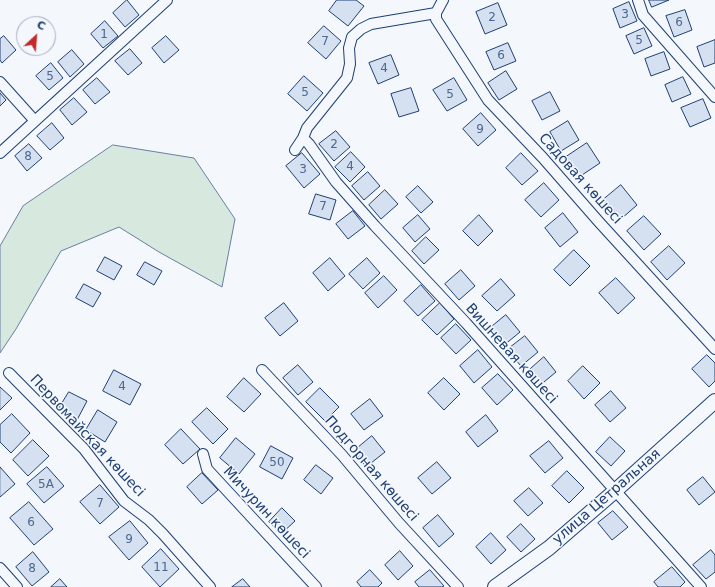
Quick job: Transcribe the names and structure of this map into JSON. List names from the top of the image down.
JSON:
{
  "streets": {
    "street": [
      "Садовая көшесі",
      "Вишневая көшесі",
      "Первомайская көшесі",
      "Подгорная көшесі",
      "улица Цетральная",
      "Мичурин көшесі"
    ]
  },
  "crossings": [
    ["Вишневая көшесі", "улица Цетральная"]
  ],
  "house_numbers": [
    "3",
    "2",
    "6",
    "1",
    "5",
    "7",
    "6",
    "4",
    "5",
    "5",
    "5",
    "9",
    "2",
    "8",
    "4",
    "3",
    "7",
    "4",
    "50",
    "5А",
    "7",
    "6",
    "9",
    "11",
    "8"
  ],
  "north": "top right"
}
